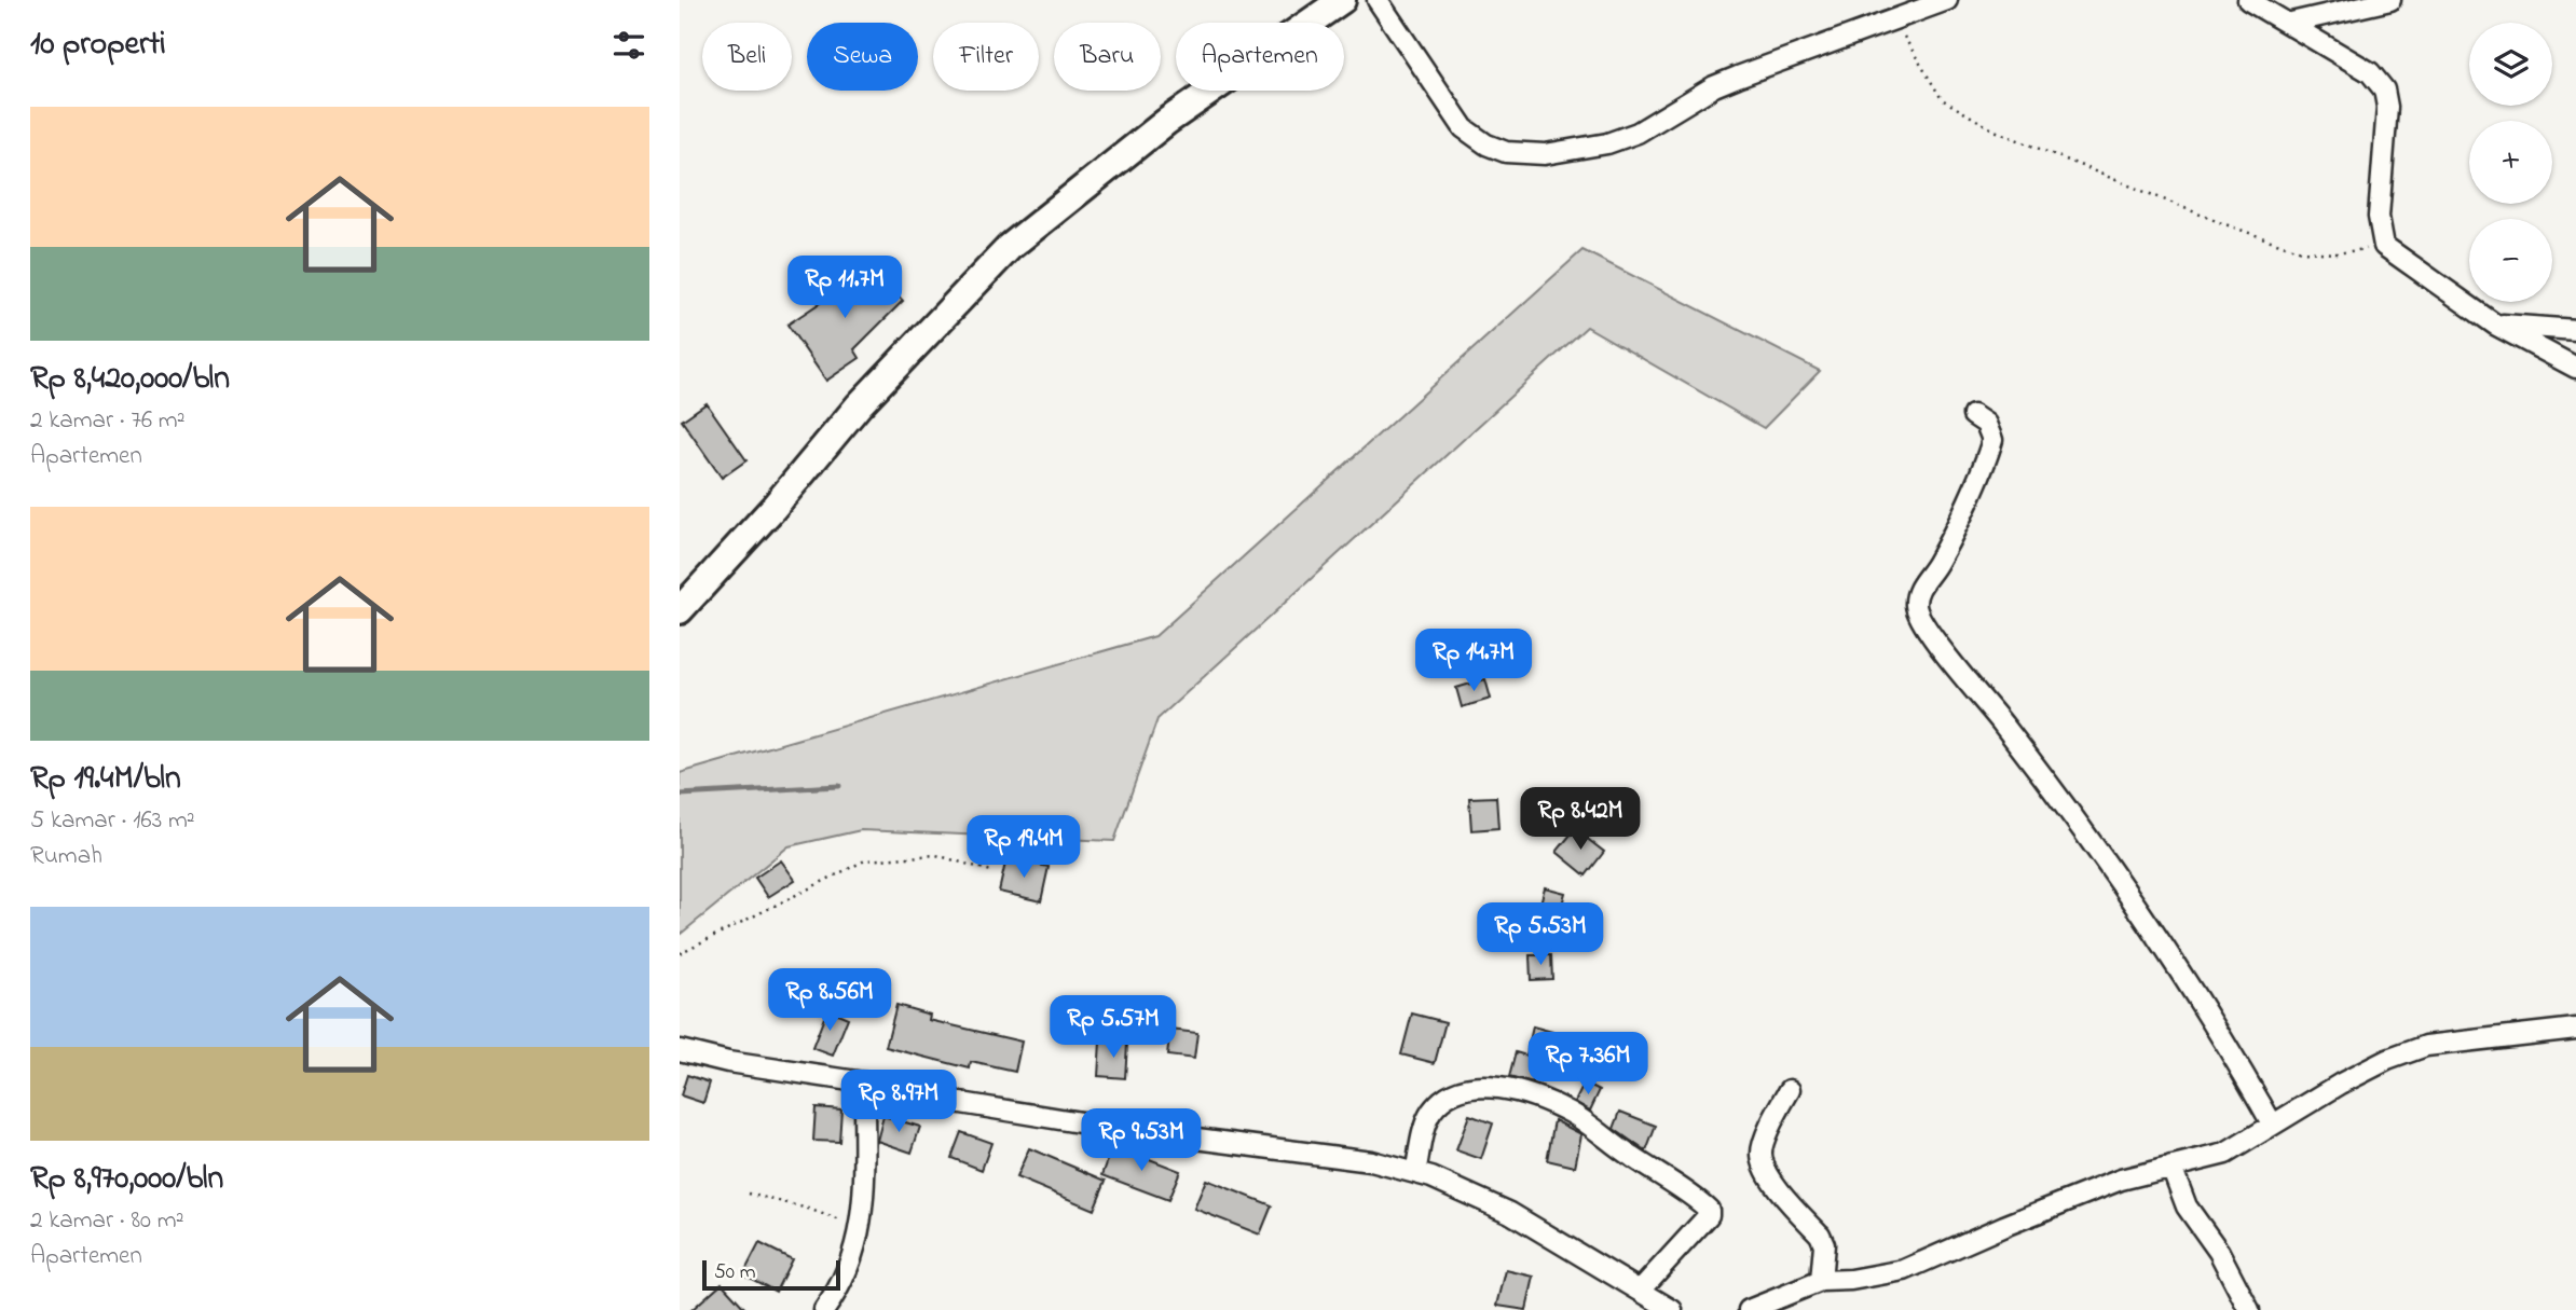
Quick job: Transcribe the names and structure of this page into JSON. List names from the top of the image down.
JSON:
{
  "scale_bar": "50 m",
  "page": {
    "heading": "10 properti",
    "map_buttons": ["+", "−"],
    "chip": [
      "Beli",
      "Sewa",
      "Filter",
      "Baru",
      "Apartemen"
    ],
    "list": [
      {
        "name": "Rp 8,420,000/bln",
        "note": "2 kamar · 76 m² · Apartemen"
      },
      {
        "name": "Rp 19.4M/bln",
        "note": "5 kamar · 163 m² · Rumah"
      },
      {
        "name": "Rp 8,970,000/bln",
        "note": "2 kamar · 80 m² · Apartemen"
      }
    ],
    "price": [
      "Rp 11.7M",
      "Rp 14.7M",
      "Rp 8.42M",
      "Rp 19.4M",
      "Rp 5.53M",
      "Rp 8.56M",
      "Rp 5.57M",
      "Rp 7.36M",
      "Rp 8.97M",
      "Rp 9.53M"
    ],
    "scale": "50 m"
  }
}
